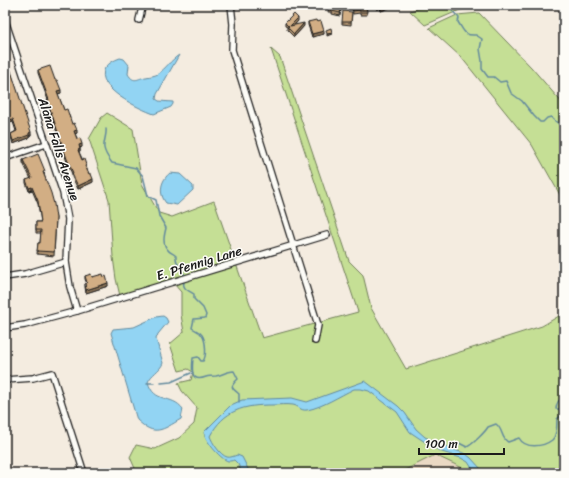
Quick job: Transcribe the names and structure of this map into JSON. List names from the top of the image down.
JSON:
{
  "streets": {
    "street": ["Alana Falls Avenue", "E. Pfennig Lane"]
  },
  "crossings": [
    ["Alana Falls Avenue", "E. Pfennig Lane"]
  ],
  "scale_bar": "100 m"
}
